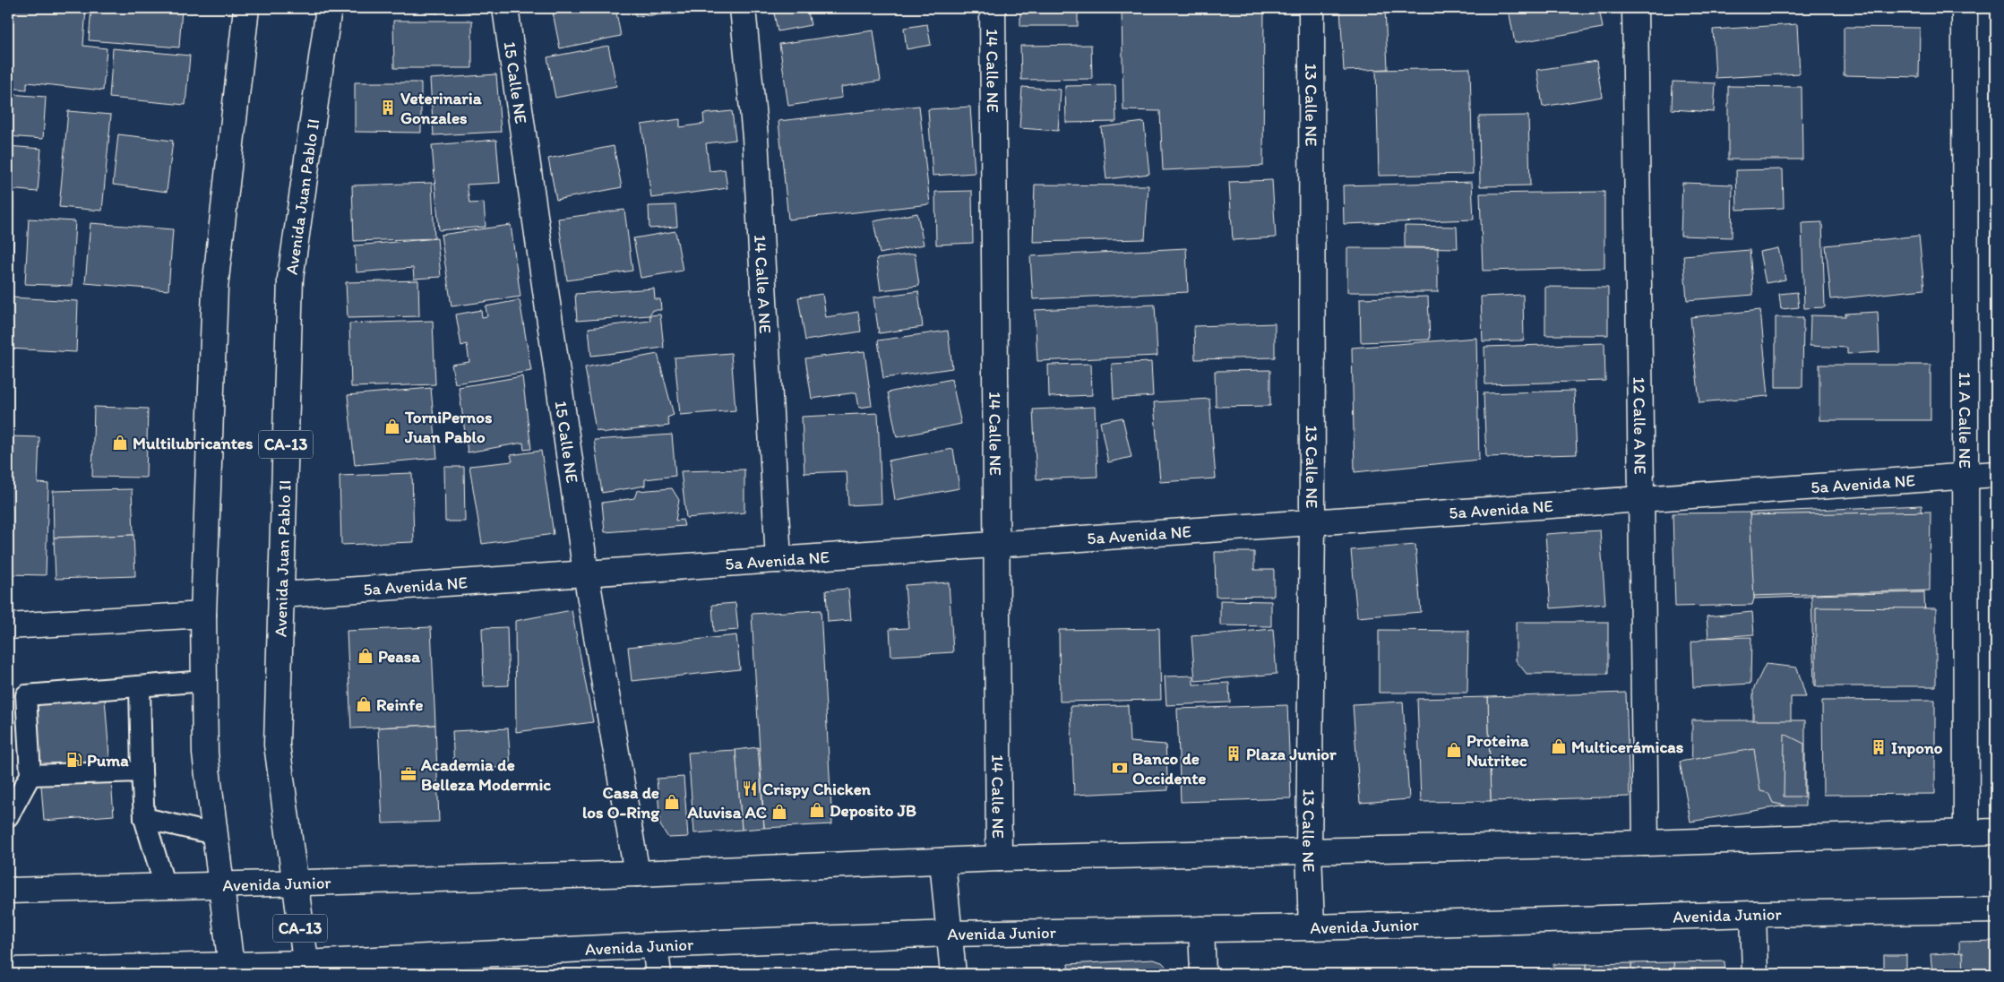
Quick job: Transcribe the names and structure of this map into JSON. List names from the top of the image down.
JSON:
{
  "streets": {
    "main road": [
      "14 Calle NE",
      "15 Calle NE",
      "13 Calle NE",
      "Avenida Juan Pablo II",
      "14 Calle A NE",
      "11 A Calle NE",
      "12 Calle A NE",
      "CA-13",
      "5a Avenida NE",
      "Avenida Junior"
    ]
  },
  "crossings": [
    ["14 Calle NE", "5a Avenida NE"],
    ["14 Calle NE", "Avenida Junior"],
    ["15 Calle NE", "5a Avenida NE"],
    ["15 Calle NE", "Avenida Junior"],
    ["13 Calle NE", "5a Avenida NE"],
    ["13 Calle NE", "Avenida Junior"],
    ["Avenida Juan Pablo II", "5a Avenida NE"],
    ["Avenida Juan Pablo II", "Avenida Junior"],
    ["14 Calle A NE", "5a Avenida NE"],
    ["11 A Calle NE", "5a Avenida NE"],
    ["11 A Calle NE", "Avenida Junior"],
    ["12 Calle A NE", "5a Avenida NE"],
    ["12 Calle A NE", "Avenida Junior"]
  ],
  "places": {
    "building": ["Veterinaria Gonzales", "Inpono", "Plaza Junior"],
    "shop": [
      "TorniPernos Juan Pablo",
      "Multilubricantes",
      "Peasa",
      "Reinfe",
      "Multicerámicas",
      "Proteina Nutritec",
      "Casa de los O-Ring",
      "Deposito JB",
      "Aluvisa AC"
    ],
    "fuel station": ["Puma"],
    "bank": ["Banco de Occidente"],
    "office": ["Academia de Belleza Modermic"],
    "restaurant": ["Crispy Chicken"]
  }
}
